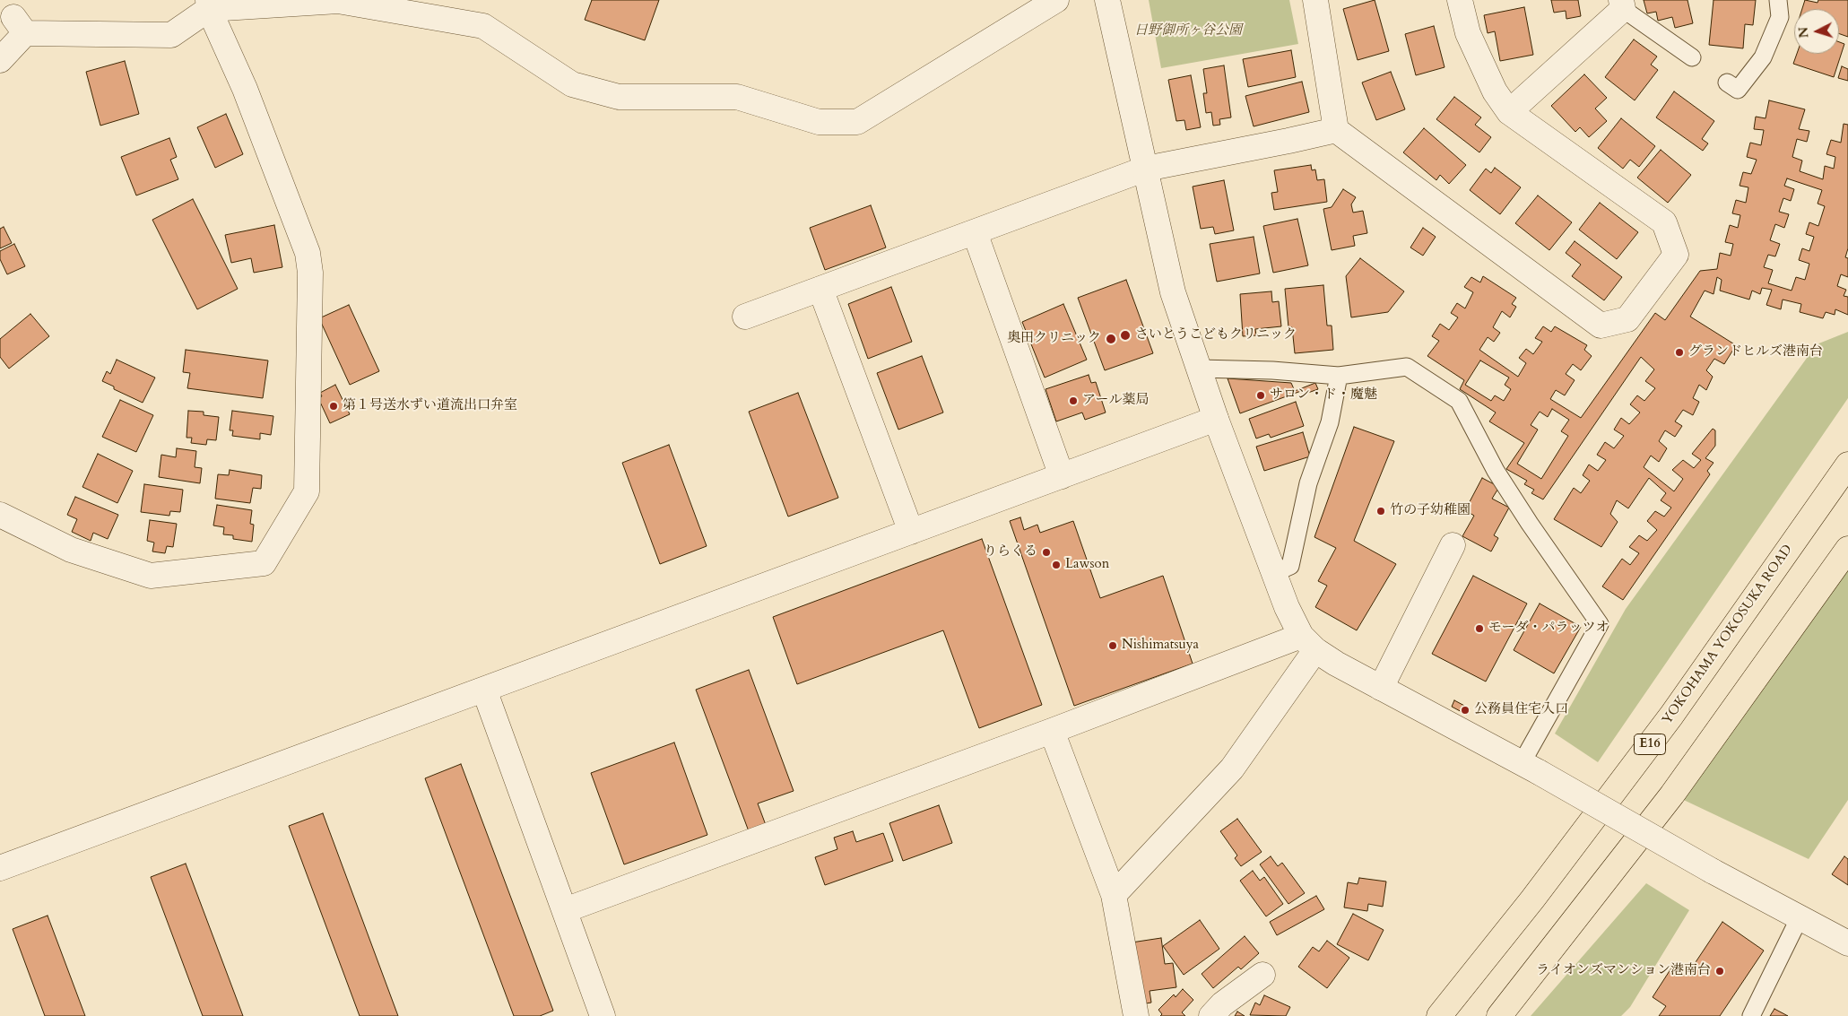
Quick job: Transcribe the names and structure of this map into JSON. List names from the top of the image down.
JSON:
{
  "streets": {
    "highway": ["YOKOHAMA YOKOSUKA ROAD", "E16"]
  },
  "parks": ["日野御所ヶ谷公園"],
  "places": [
    "さいとうこどもクリニック",
    "奥田クリニック",
    "グランドヒルズ港南台",
    "サロン・ド・魔魅",
    "アール薬局",
    "第１号送水ずい道流出口弁室",
    "竹の子幼稚園",
    "りらくる",
    "Lawson",
    "モーダ・パラッツオ",
    "Nishimatsuya",
    "公務員住宅入口",
    "ライオンズマンション港南台"
  ],
  "north": "left"
}
